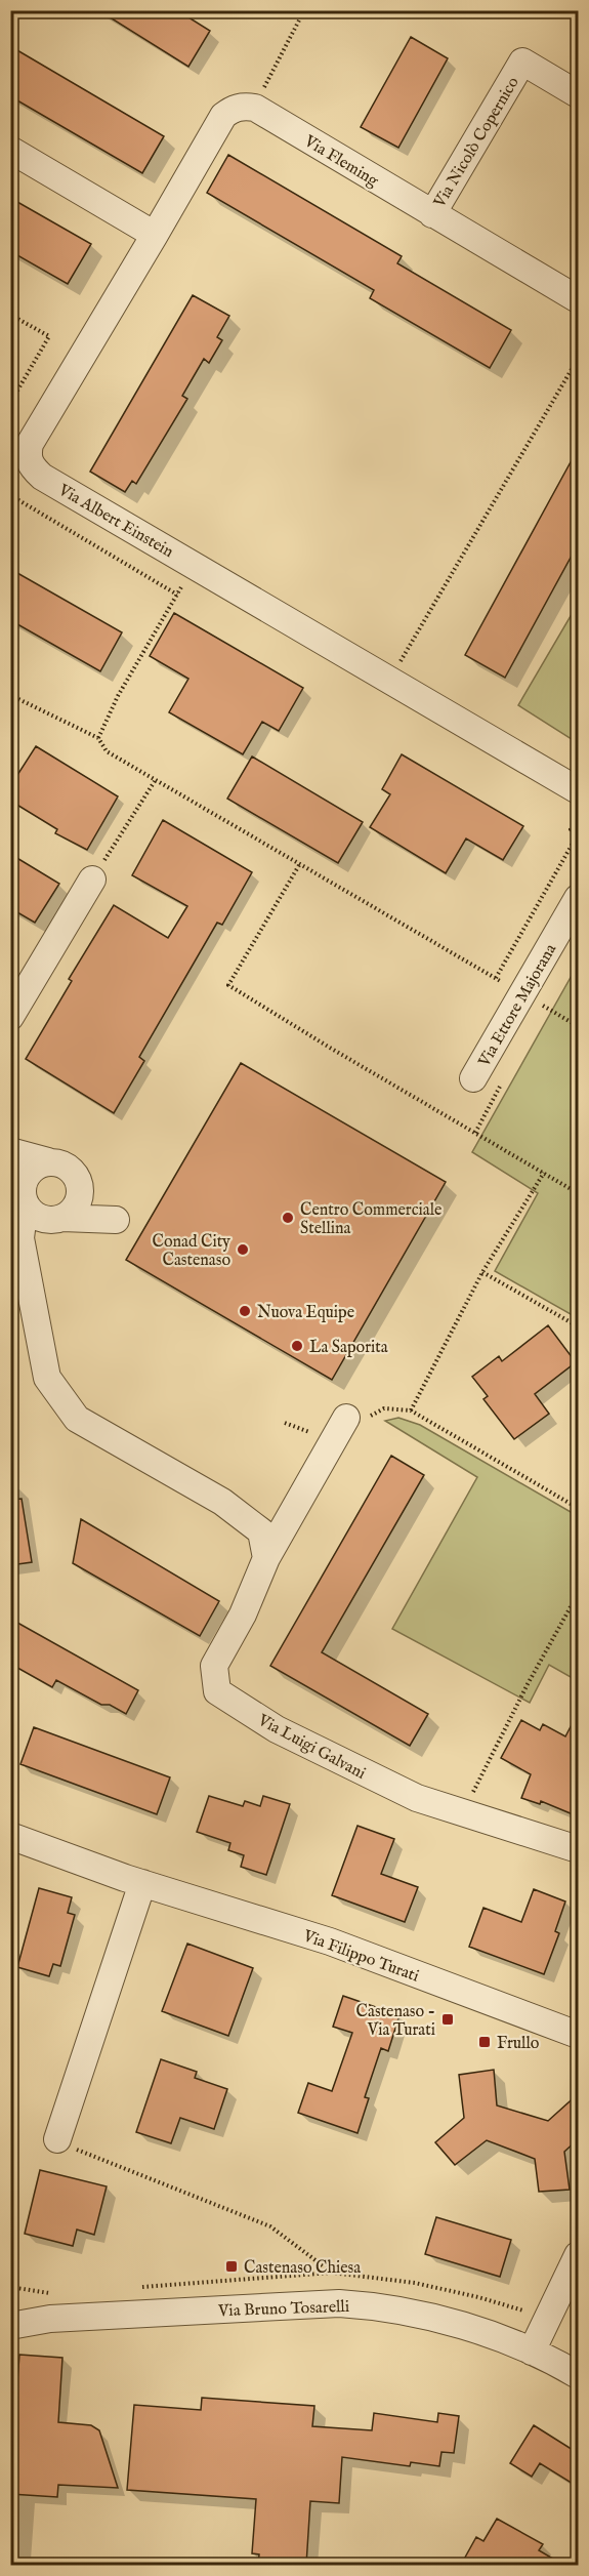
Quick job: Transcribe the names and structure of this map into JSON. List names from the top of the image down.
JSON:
{
  "streets": {
    "street": [
      "Via Nicolò Copernico",
      "Via Fleming",
      "Via Albert Einstein",
      "Via Ettore Majorana",
      "Via Luigi Galvani",
      "Via Filippo Turati",
      "Via Bruno Tosarelli"
    ]
  },
  "crossings": [
    ["Via Nicolò Copernico", "Via Fleming"]
  ],
  "places": {
    "other": [
      "Centro Commerciale Stellina",
      "Conad City Castenaso",
      "Nuova Equipe",
      "La Saporita"
    ],
    "transit": ["Castenaso - Via Turati", "Frullo", "Castenaso Chiesa"]
  }
}
